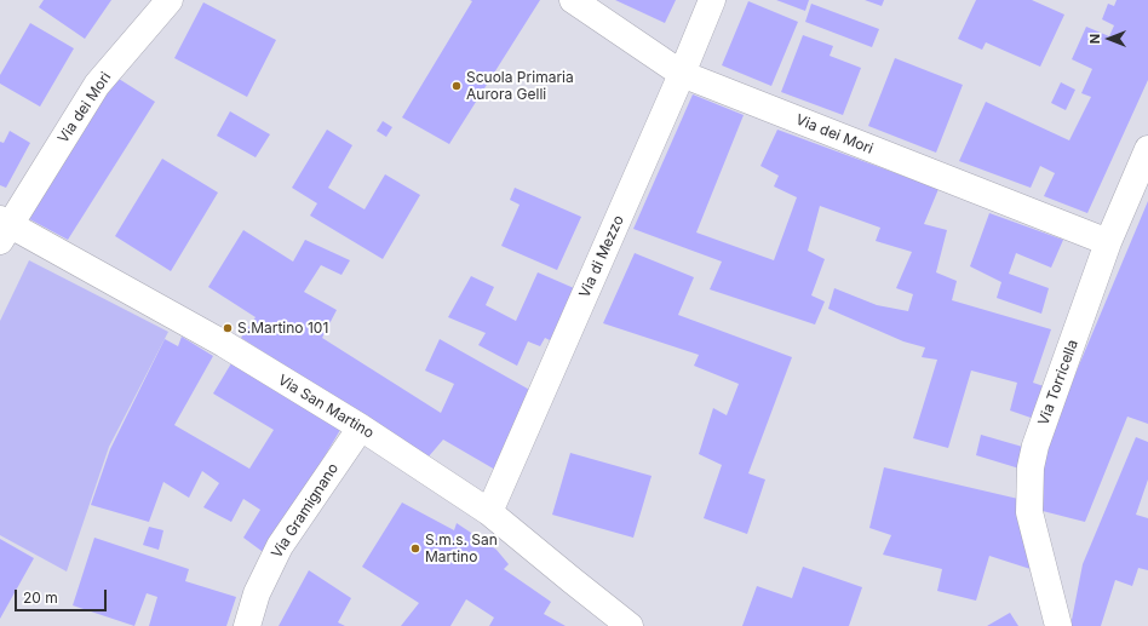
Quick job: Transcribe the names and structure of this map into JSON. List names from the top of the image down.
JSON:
{
  "streets": {
    "street": [
      "Via dei Mori",
      "Via di Mezzo",
      "Via Torricella",
      "Via San Martino",
      "Via Gramignano"
    ]
  },
  "crossings": [
    ["Via dei Mori", "Via di Mezzo"],
    ["Via dei Mori", "Via Torricella"],
    ["Via dei Mori", "Via San Martino"],
    ["Via di Mezzo", "Via San Martino"],
    ["Via San Martino", "Via Gramignano"]
  ],
  "places": ["Scuola Primaria Aurora Gelli", "S.Martino 101", "S.m.s. San Martino"],
  "scale_bar": "20 m",
  "north": "left"
}
